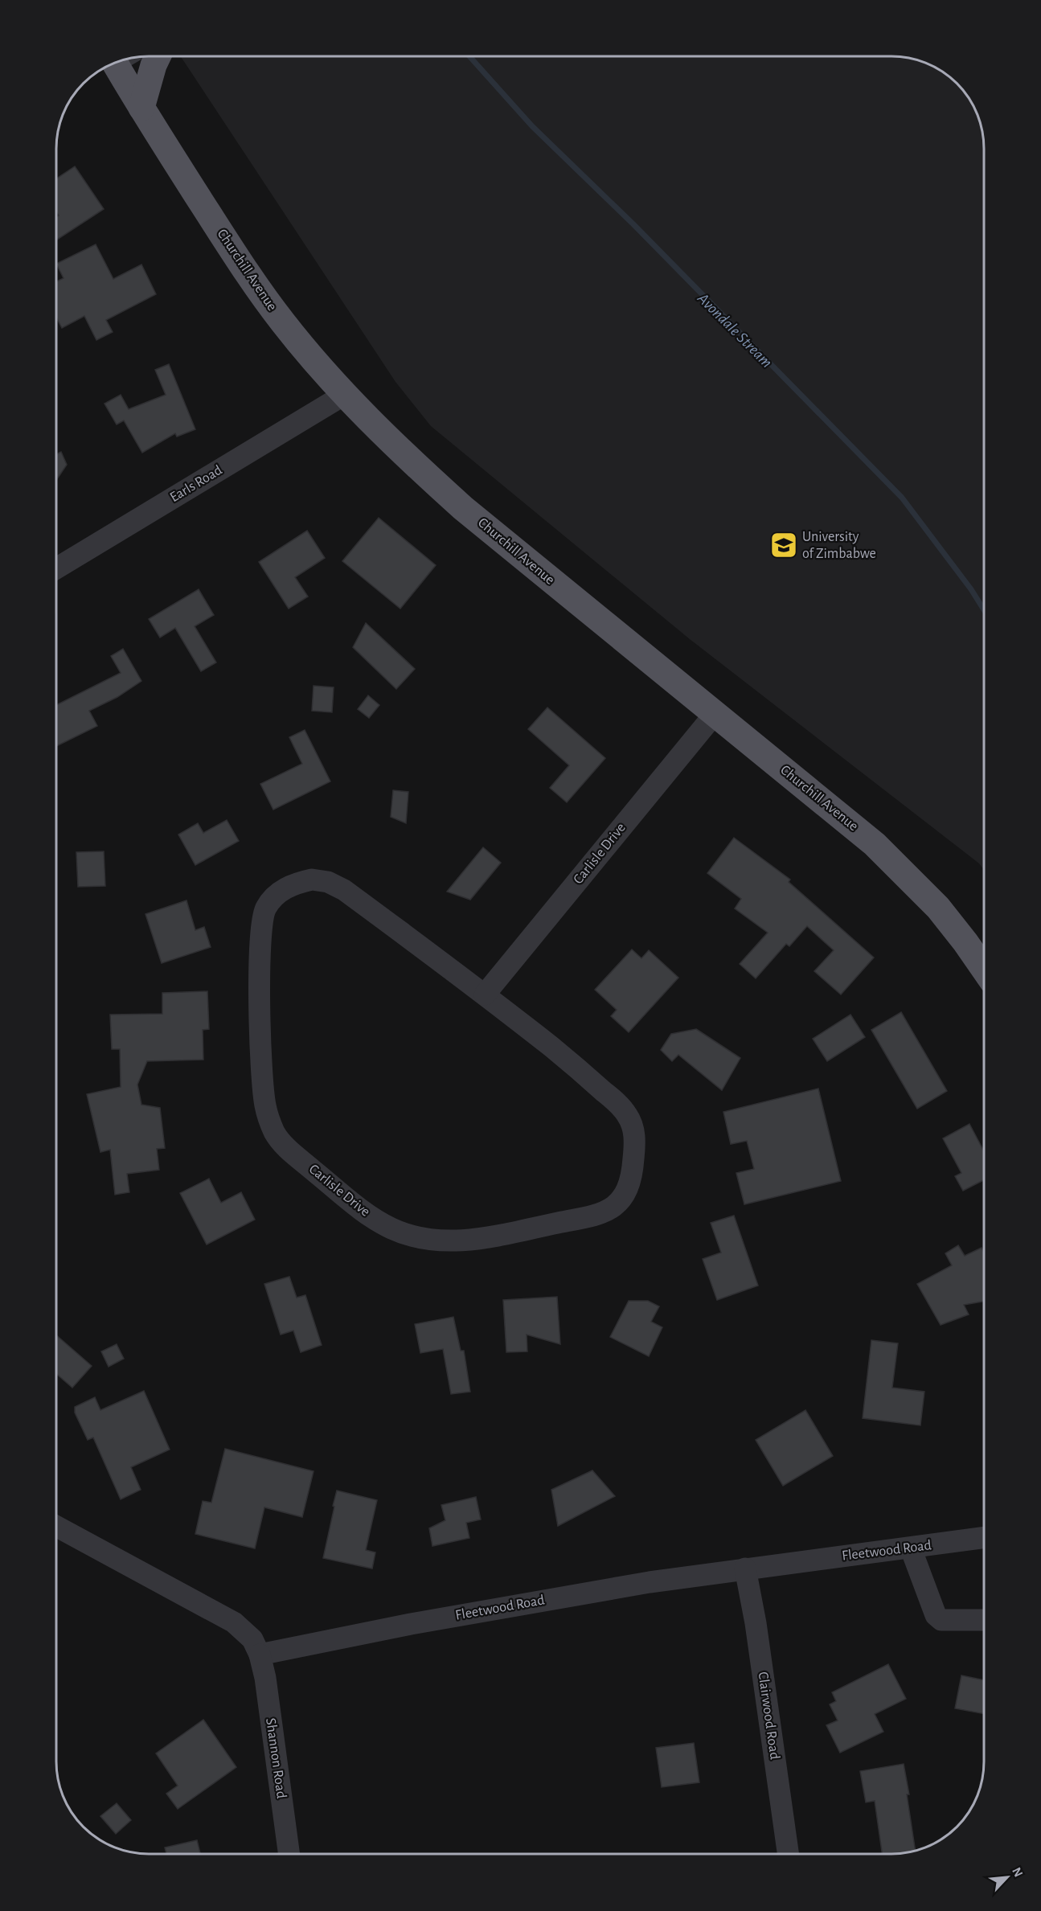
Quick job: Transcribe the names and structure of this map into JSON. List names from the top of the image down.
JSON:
{
  "streets": {
    "main road": ["Churchill Avenue"],
    "street": [
      "Earls Road",
      "Carlisle Drive",
      "Fleetwood Road",
      "Clairwood Road",
      "Shannon Road"
    ]
  },
  "crossings": [
    ["Churchill Avenue", "Earls Road"],
    ["Churchill Avenue", "Carlisle Drive"],
    ["Fleetwood Road", "Clairwood Road"],
    ["Fleetwood Road", "Shannon Road"]
  ],
  "water": ["Avondale Stream"],
  "places": {
    "school or university": ["University of Zimbabwe"]
  },
  "north": "top right"
}
